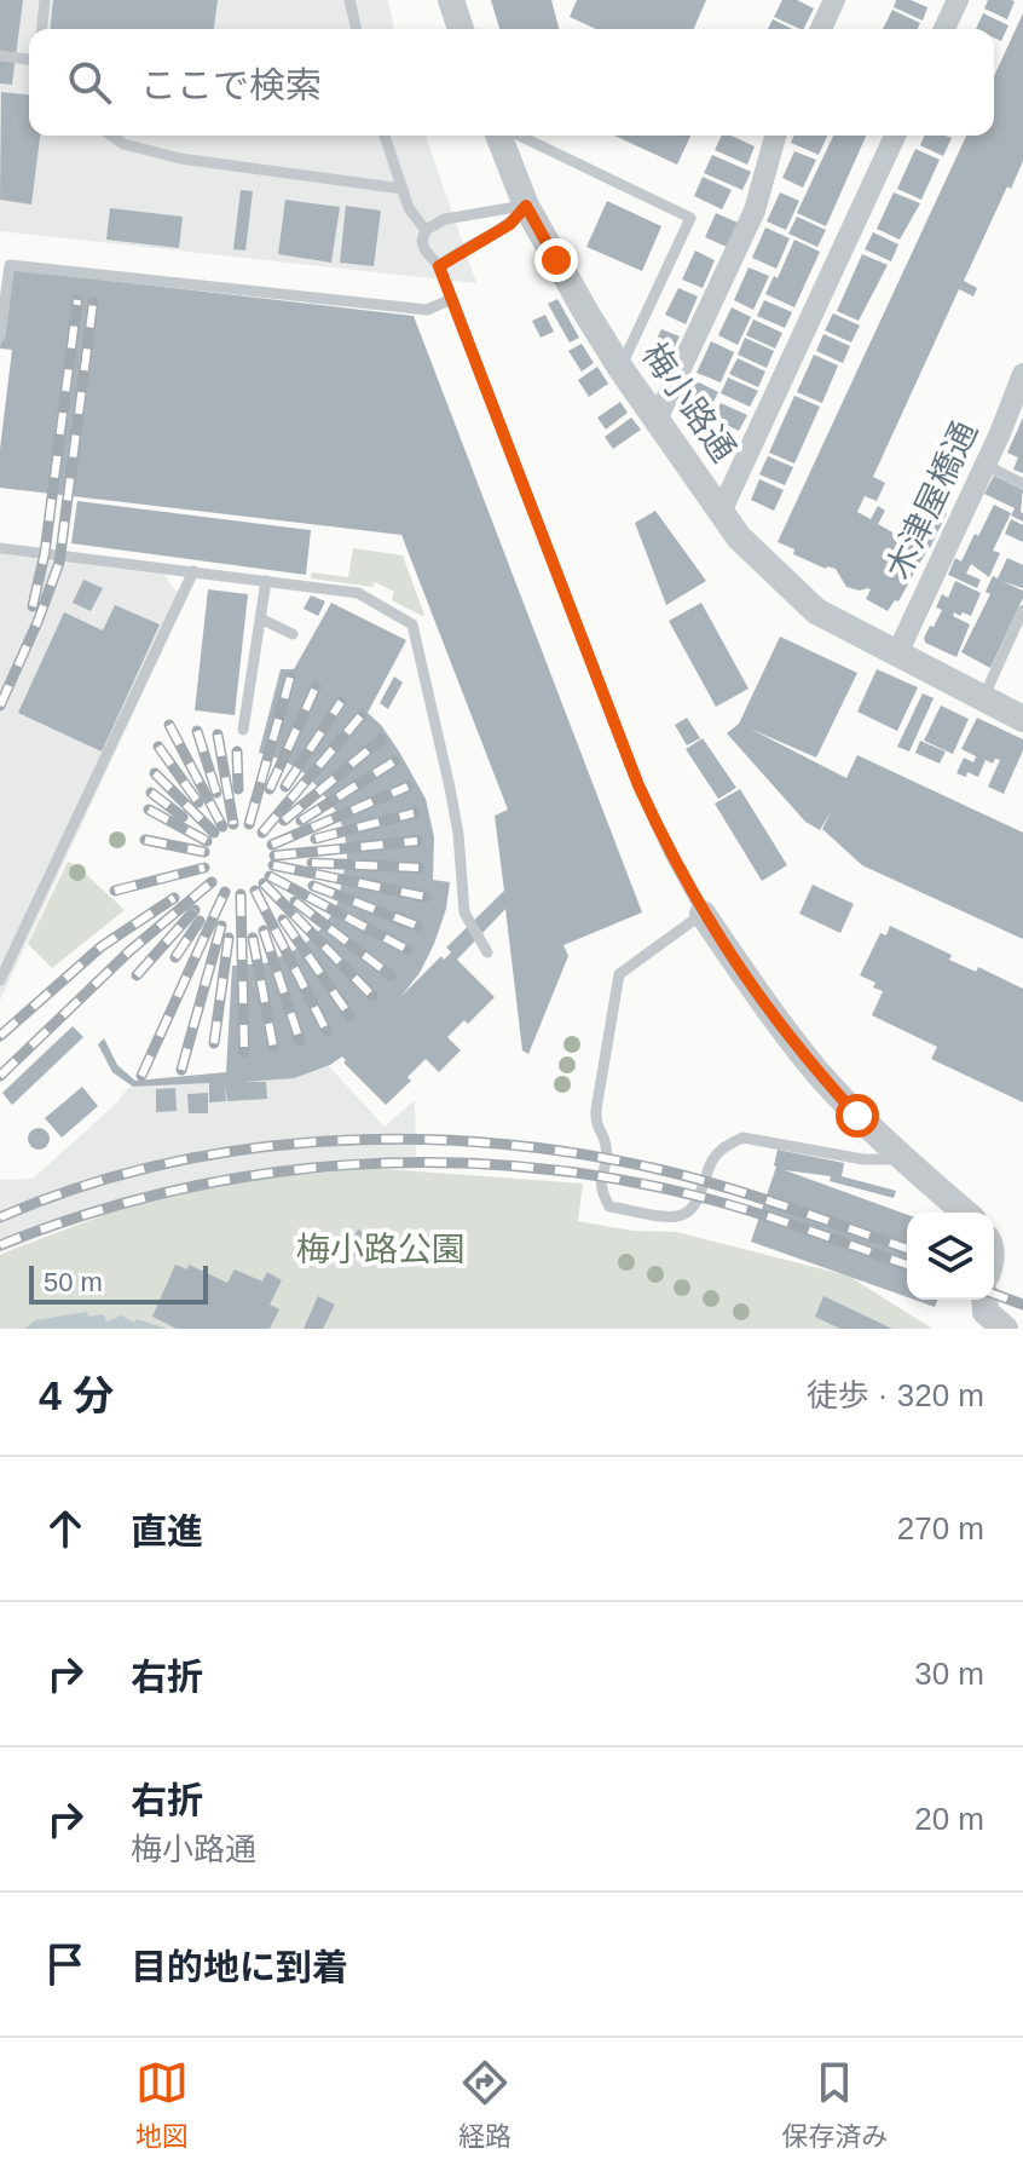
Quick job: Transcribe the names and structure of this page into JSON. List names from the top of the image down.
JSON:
{
  "streets": {
    "street": ["梅小路通", "木津屋橋通"]
  },
  "crossings": [
    ["梅小路通", "木津屋橋通"]
  ],
  "parks": ["梅小路公園"],
  "scale_bar": "50 m",
  "page": {
    "search": "ここで検索",
    "scale": "50 m",
    "heading": ["4 分", "徒歩 · 320 m"],
    "list": [
      ["直進", "270 m"],
      ["右折", "30 m"],
      ["右折", "梅小路通", "20 m"],
      "目的地に到着"
    ],
    "nav": ["地図", "経路", "保存済み"]
  }
}
